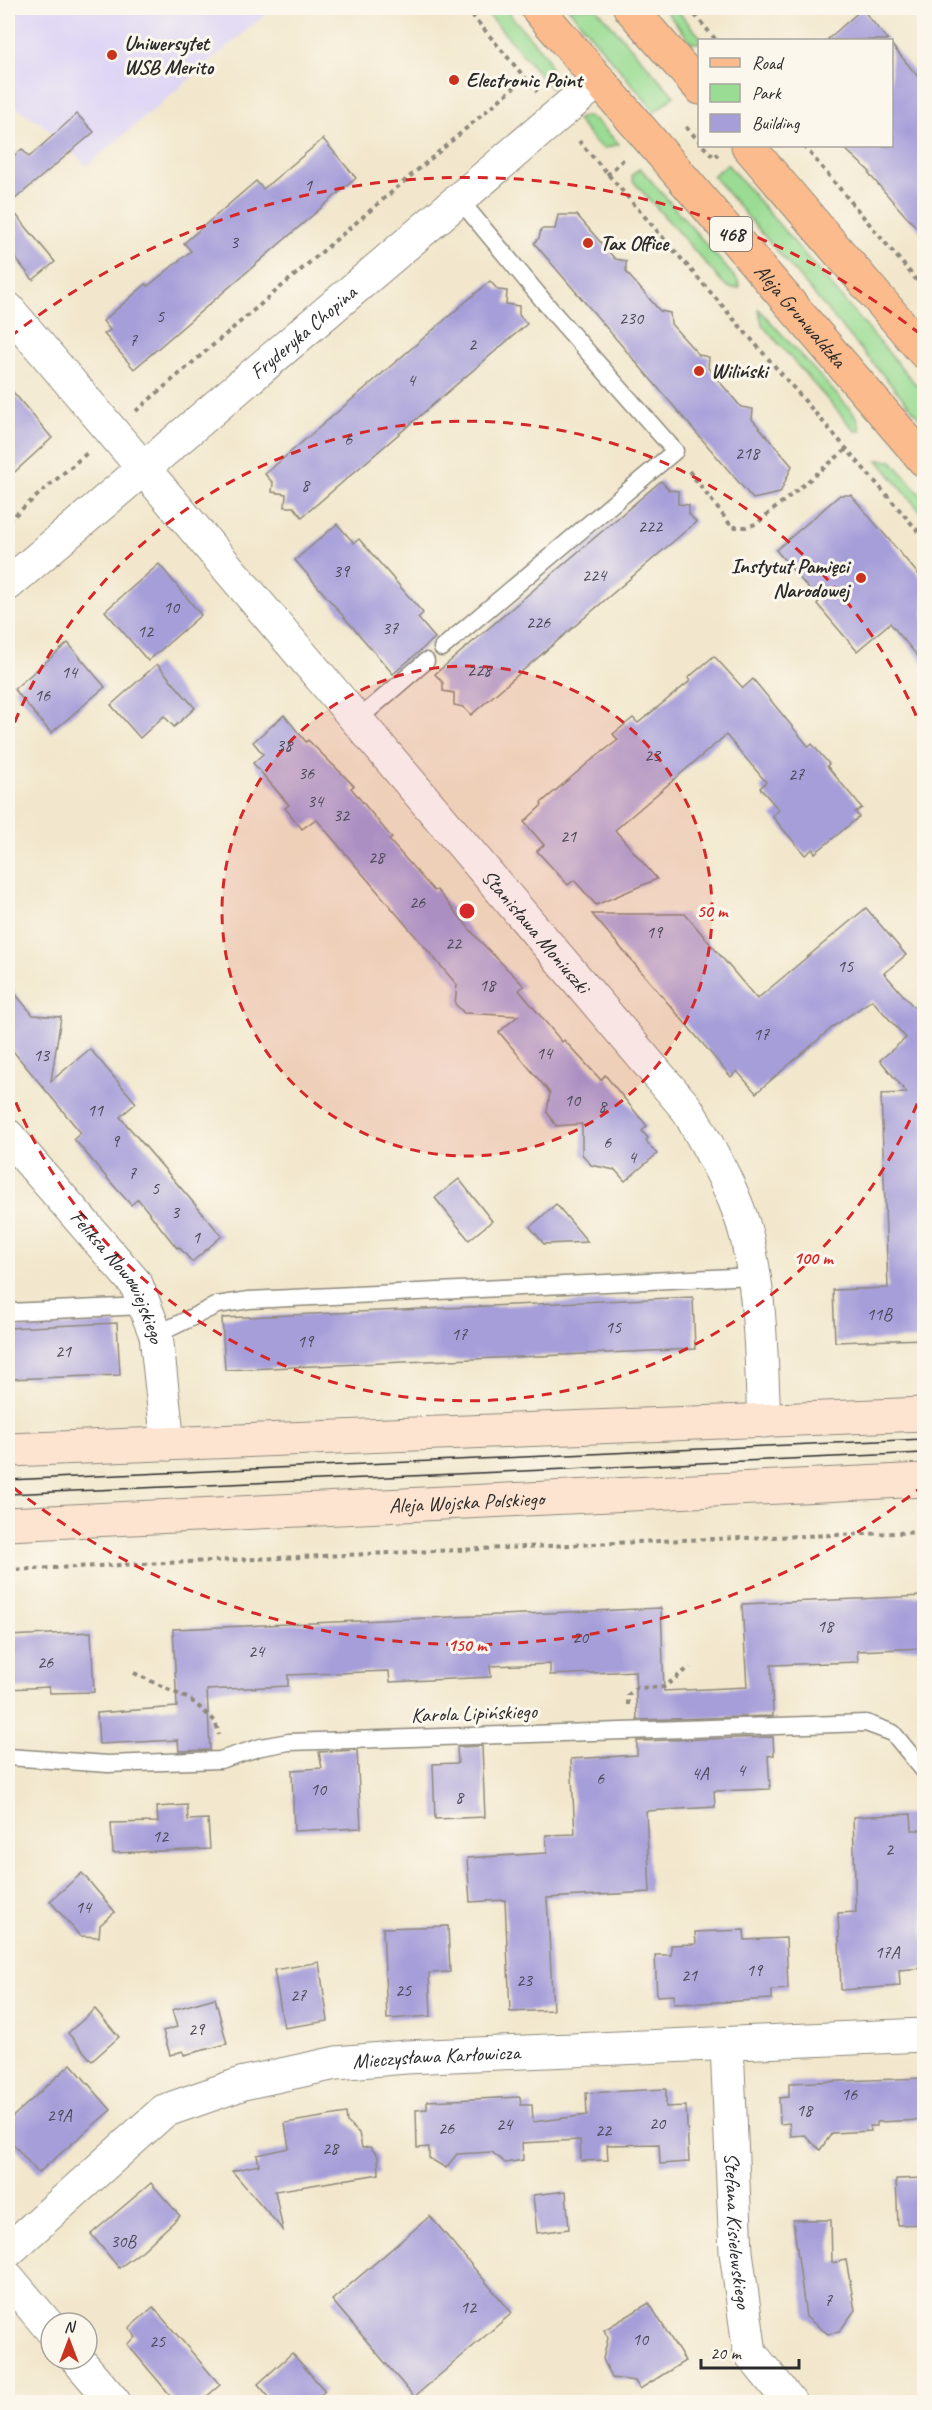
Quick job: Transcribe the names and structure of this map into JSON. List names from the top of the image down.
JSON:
{
  "streets": {
    "main road": ["468", "Aleja Grunwaldzka"],
    "street": [
      "Fryderyka Chopina",
      "Stanisława Moniuszki",
      "Feliksa Nowowiejskiego",
      "Aleja Wojska Polskiego",
      "Mieczysława Karłowicza",
      "Stefana Kisielewskiego"
    ],
    "lane": ["Karola Lipińskiego"]
  },
  "crossings": [
    ["Aleja Grunwaldzka", "Fryderyka Chopina"],
    ["Fryderyka Chopina", "Stanisława Moniuszki"],
    ["Mieczysława Karłowicza", "Stefana Kisielewskiego"]
  ],
  "places": [
    "Uniwersytet WSB Merito",
    "Electronic Point",
    "Tax Office",
    "Wiliński",
    "Instytut Pamięci Narodowej"
  ],
  "house_numbers": [
    "1",
    "3",
    "5",
    "230",
    "7",
    "2",
    "4",
    "6",
    "218",
    "8",
    "222",
    "39",
    "224",
    "10",
    "226",
    "37",
    "12",
    "228",
    "14",
    "16",
    "38",
    "23",
    "36",
    "27",
    "34",
    "32",
    "21",
    "28",
    "26",
    "19",
    "22",
    "15",
    "18",
    "17",
    "14",
    "13",
    "10",
    "8",
    "11",
    "9",
    "6",
    "4",
    "7",
    "5",
    "3",
    "1",
    "11B",
    "15",
    "17",
    "19",
    "21",
    "18",
    "20",
    "24",
    "26",
    "4",
    "4A",
    "6",
    "10",
    "8",
    "12",
    "2",
    "14",
    "17A",
    "19",
    "21",
    "23",
    "25",
    "27",
    "29",
    "16",
    "18",
    "29A",
    "20",
    "24",
    "26",
    "22",
    "28",
    "30B",
    "7",
    "12",
    "10",
    "25"
  ],
  "legend": ["Road", "Park", "Building"],
  "scale_bar": "20 m",
  "north": "top",
  "rings": ["50 m", "100 m", "150 m"]
}
